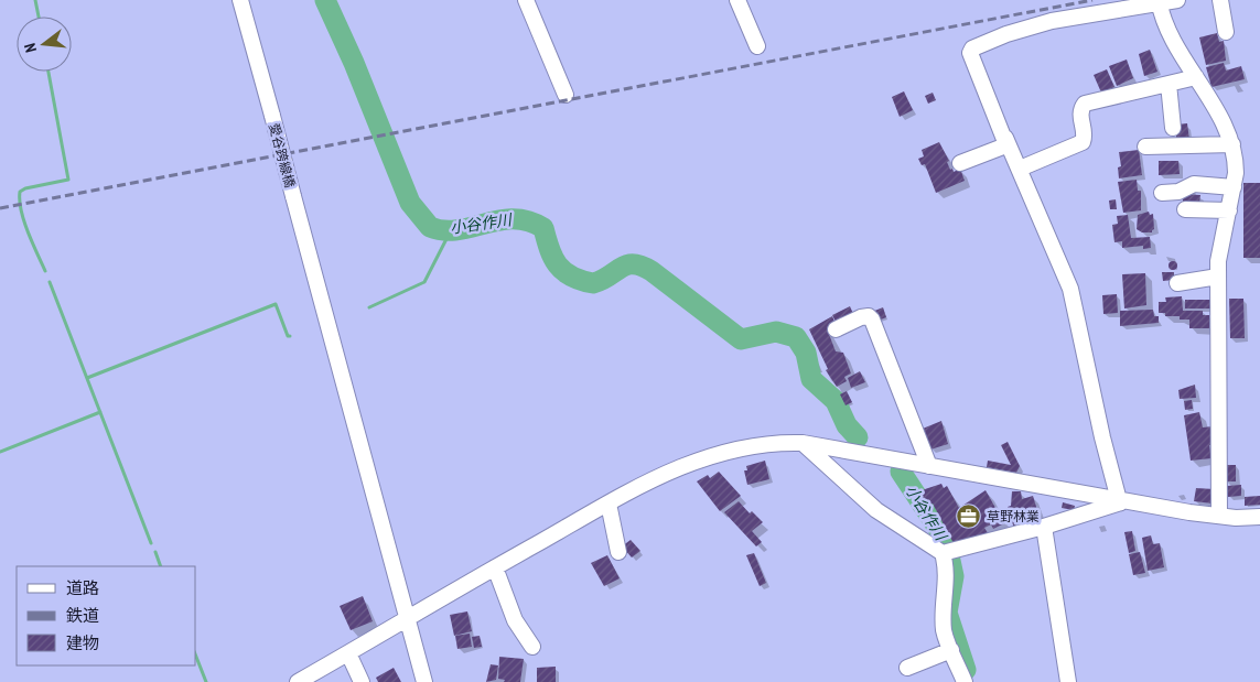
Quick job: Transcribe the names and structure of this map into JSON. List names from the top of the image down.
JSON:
{
  "streets": {
    "street": ["愛谷跨線橋"]
  },
  "water": ["小谷作川"],
  "places": {
    "office": ["草野林業"]
  },
  "legend": ["道路", "鉄道", "建物"],
  "north": "left"
}
